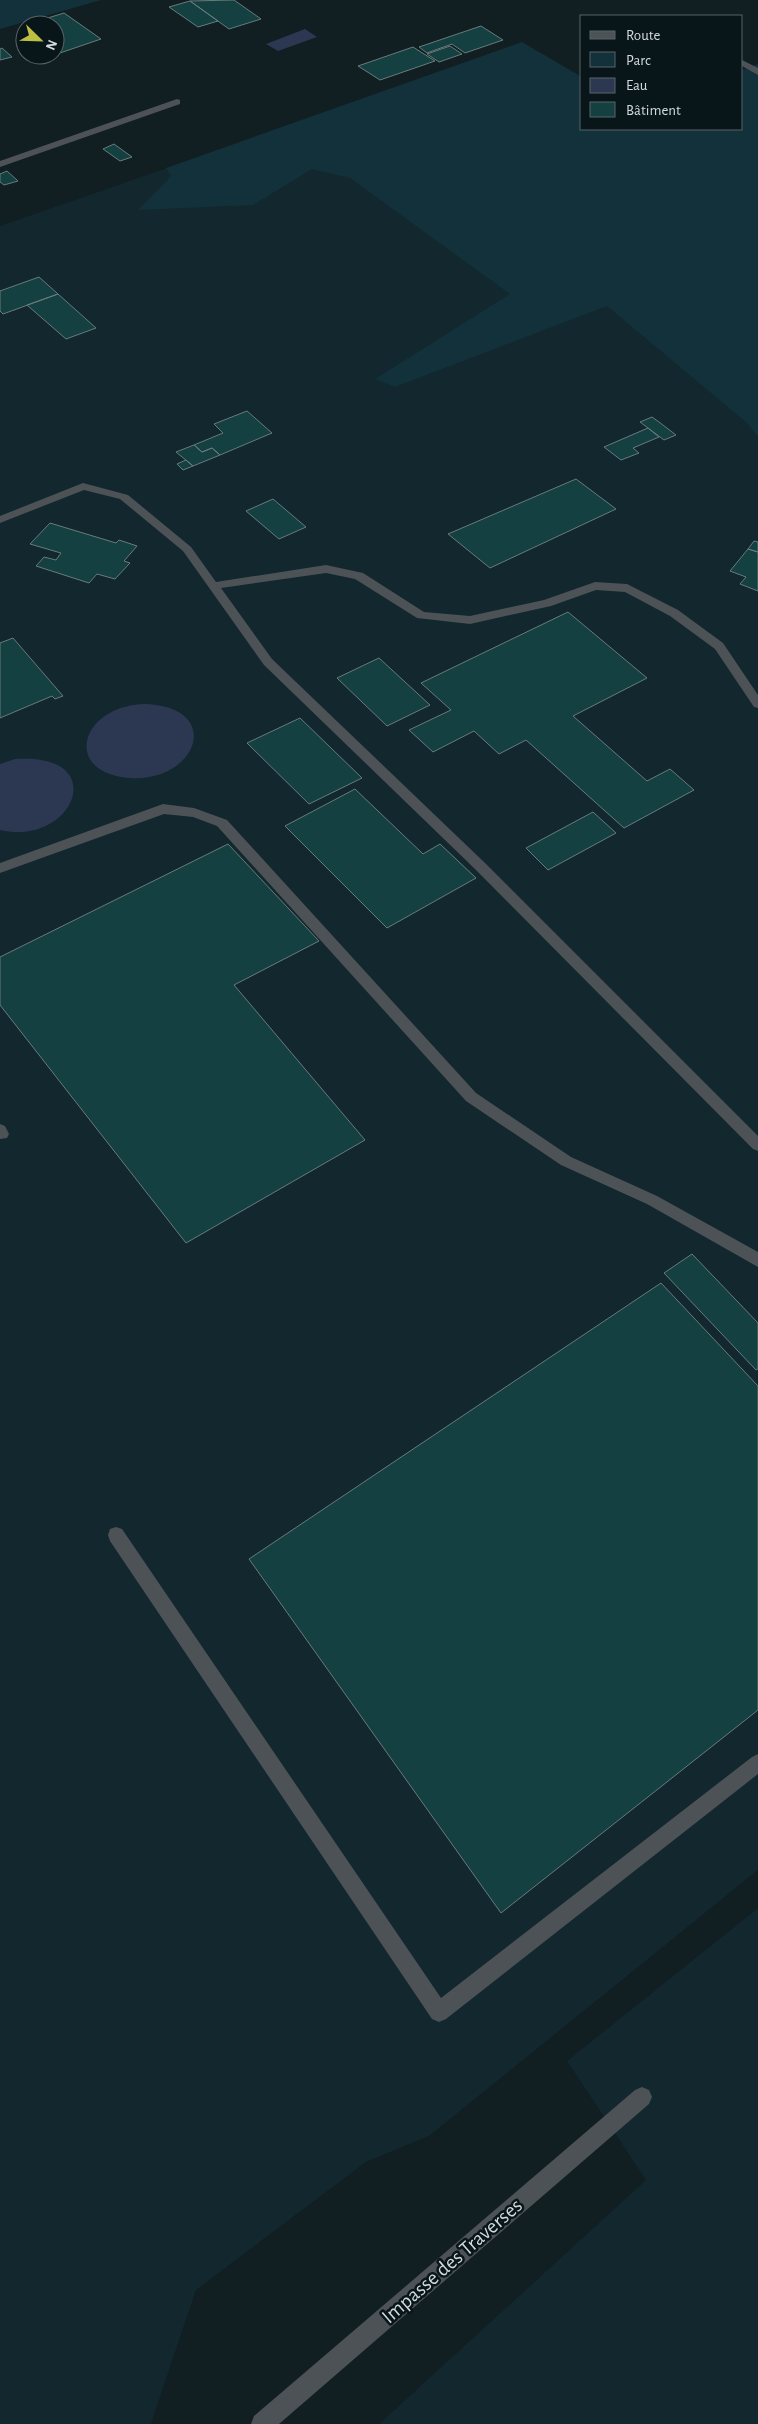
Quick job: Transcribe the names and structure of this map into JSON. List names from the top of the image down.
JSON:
{
  "streets": {
    "lane": ["Impasse des Traverses"]
  },
  "legend": [
    "Route",
    "Parc",
    "Eau",
    "Bâtiment"
  ],
  "north": "bottom right"
}
